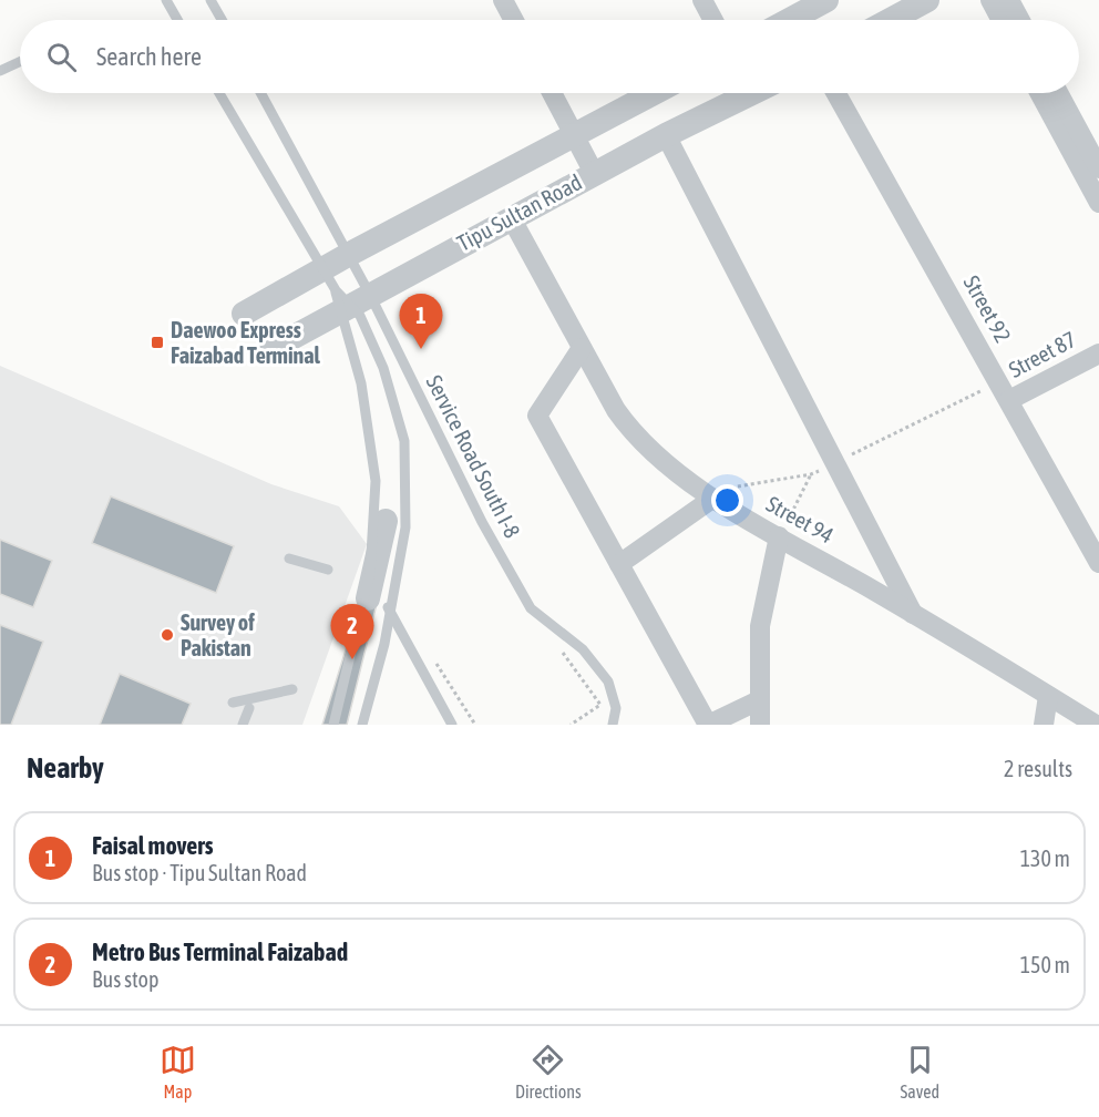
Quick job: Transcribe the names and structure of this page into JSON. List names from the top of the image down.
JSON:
{
  "streets": {
    "street": [
      "Tipu Sultan Road",
      "Street 92",
      "Street 87",
      "Street 94"
    ],
    "lane": ["Service Road South I-8"]
  },
  "crossings": [
    ["Tipu Sultan Road", "Service Road South I-8"],
    ["Tipu Sultan Road", "Street 94"],
    ["Street 92", "Street 87"]
  ],
  "places": {
    "transit": ["Daewoo Express Faizabad Terminal"],
    "other": ["Survey of Pakistan"]
  },
  "page": {
    "search": "Search here",
    "pins": ["1", "2"],
    "heading": ["Nearby", "2 results"],
    "list": [
      {
        "mark": "1",
        "name": "Faisal movers",
        "note": "Bus stop · Tipu Sultan Road",
        "value": "130 m"
      },
      {
        "mark": "2",
        "name": "Metro Bus Terminal Faizabad",
        "note": "Bus stop",
        "value": "150 m"
      }
    ],
    "nav": ["Map", "Directions", "Saved"]
  }
}
